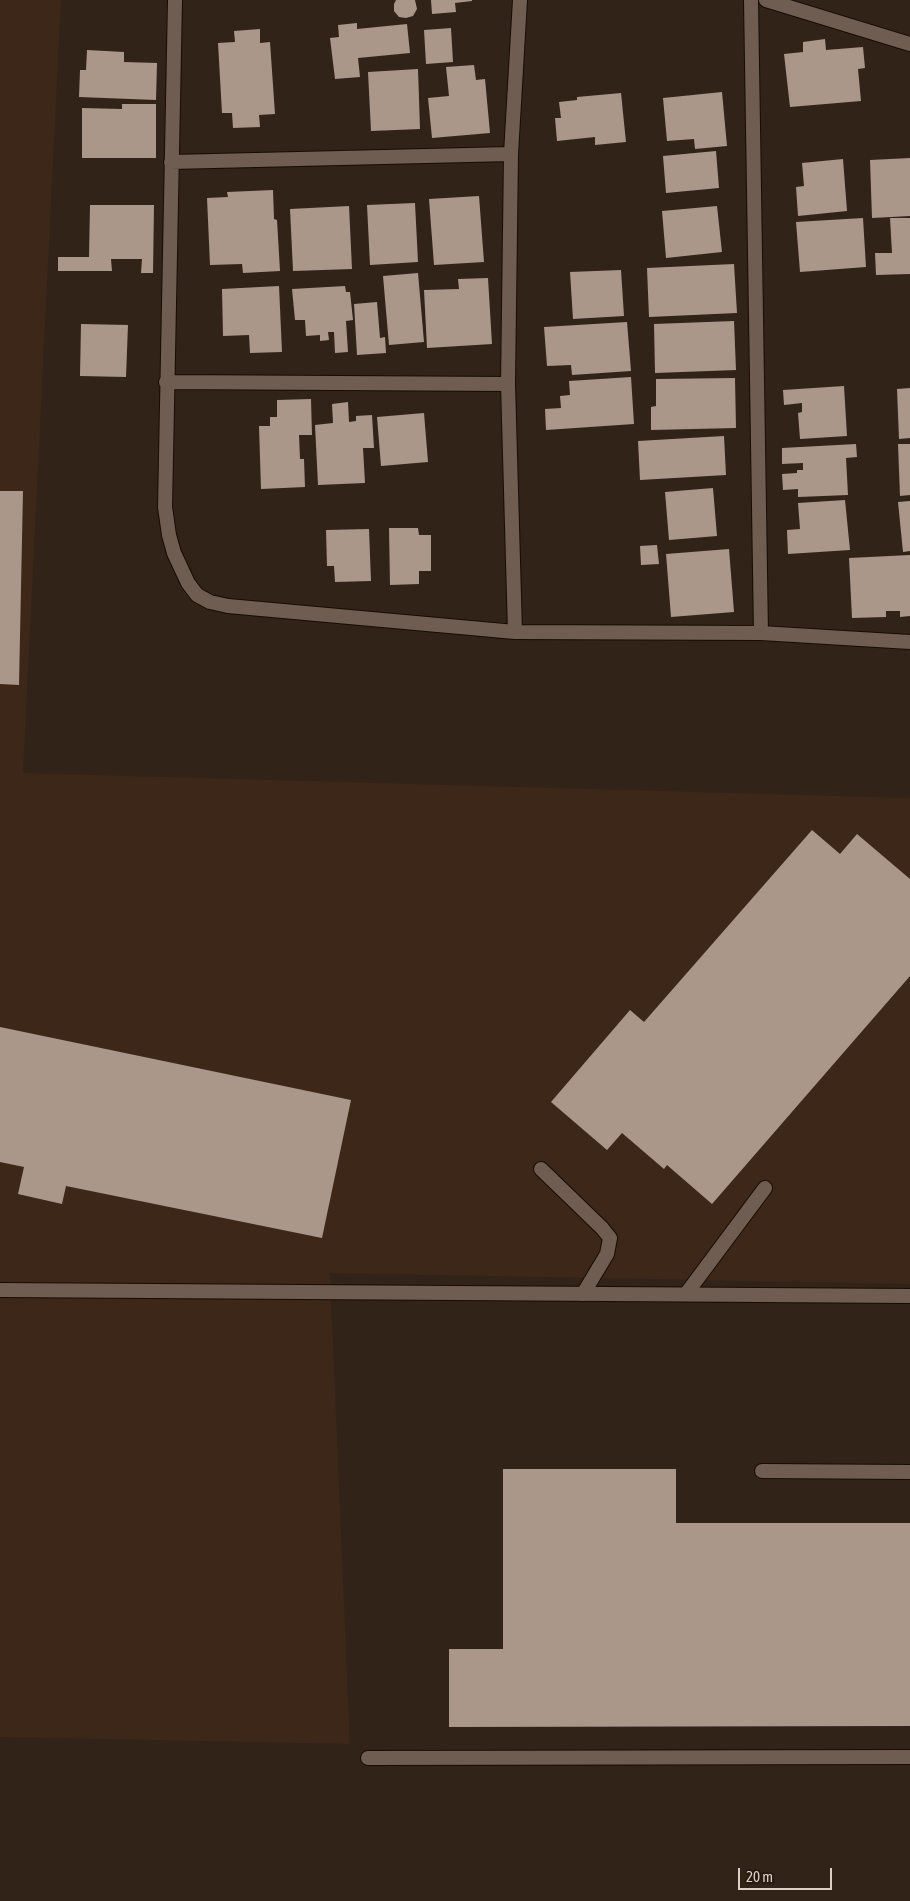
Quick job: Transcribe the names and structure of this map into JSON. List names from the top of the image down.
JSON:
{
  "scale_bar": "20 m"
}
